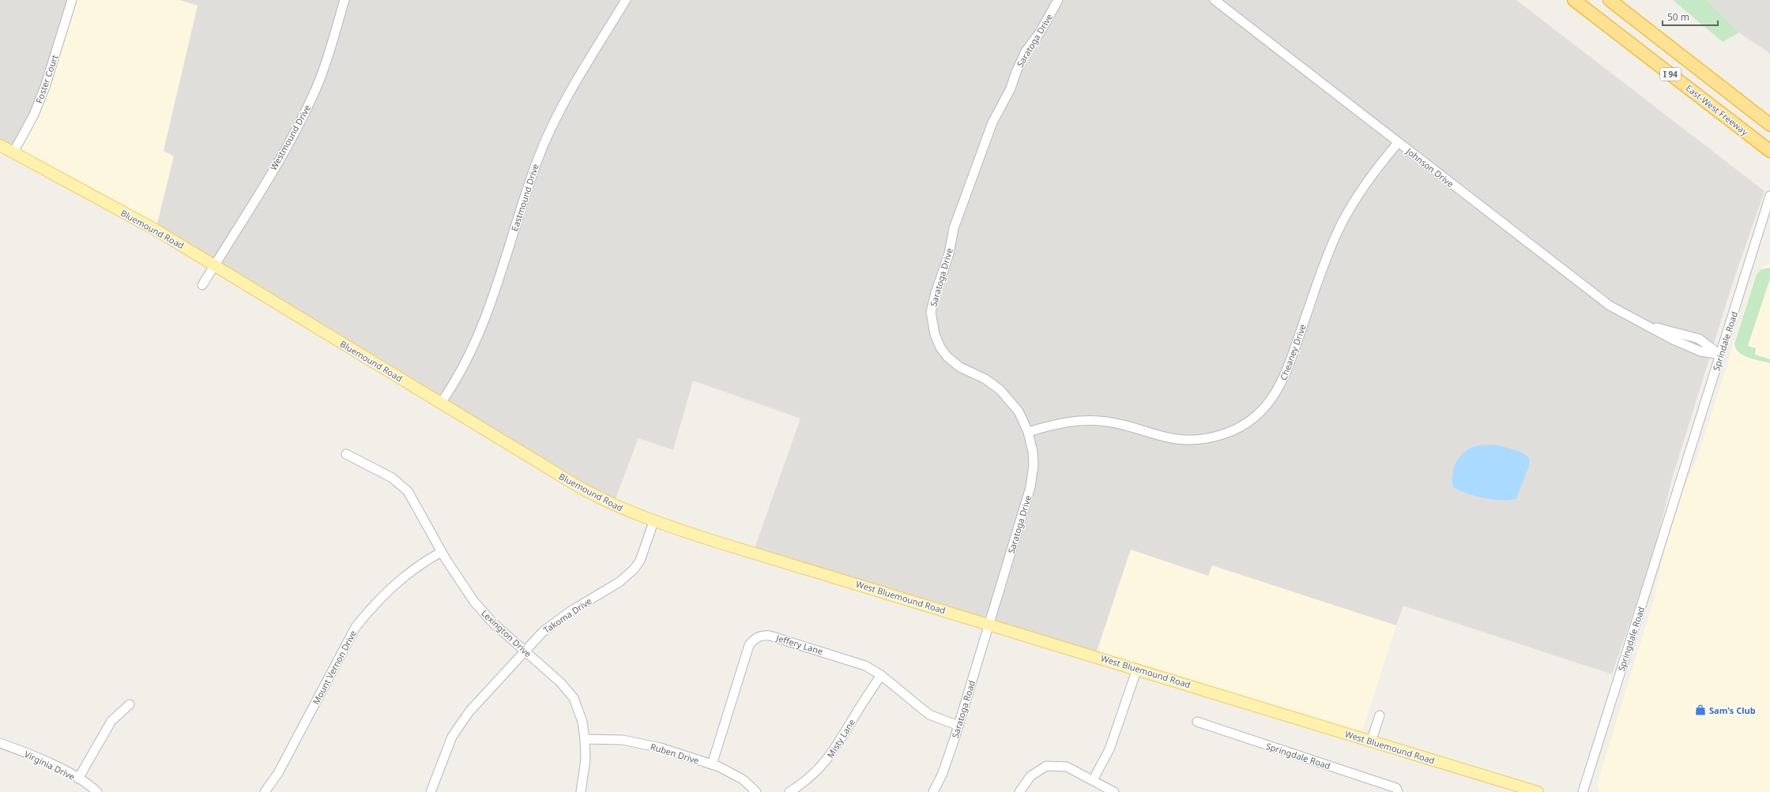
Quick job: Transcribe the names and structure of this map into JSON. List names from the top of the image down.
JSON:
{
  "streets": {
    "highway": ["I 94", "East-West Freeway"],
    "main road": ["Bluemound Road", "West Bluemound Road"],
    "street": [
      "Saratoga Drive",
      "Foster Court",
      "Westmound Drive",
      "Johnson Drive",
      "Eastmound Drive",
      "Sprindale Road",
      "Cheaney Drive",
      "Takoma Drive",
      "Lexington Drive",
      "Springdale Road",
      "Jeffery Lane",
      "Mount Vernon Drive",
      "Saratoga Road",
      "Misty Lane",
      "Ruben Drive",
      "Virginia Drive"
    ]
  },
  "crossings": [
    ["Saratoga Drive", "Cheaney Drive"],
    ["Saratoga Drive", "West Bluemound Road"],
    ["Saratoga Drive", "Saratoga Road"],
    ["Foster Court", "Bluemound Road"],
    ["Westmound Drive", "Bluemound Road"],
    ["Johnson Drive", "Sprindale Road"],
    ["Johnson Drive", "Cheaney Drive"],
    ["Eastmound Drive", "Bluemound Road"],
    ["Bluemound Road", "West Bluemound Road"],
    ["Bluemound Road", "Takoma Drive"],
    ["Sprindale Road", "Springdale Road"],
    ["West Bluemound Road", "Saratoga Road"],
    ["Takoma Drive", "Lexington Drive"],
    ["Lexington Drive", "Mount Vernon Drive"],
    ["Lexington Drive", "Ruben Drive"],
    ["Jeffery Lane", "Saratoga Road"],
    ["Jeffery Lane", "Misty Lane"],
    ["Jeffery Lane", "Ruben Drive"]
  ],
  "places": {
    "shop": ["Sam's Club"]
  },
  "scale_bar": "50 m"
}
